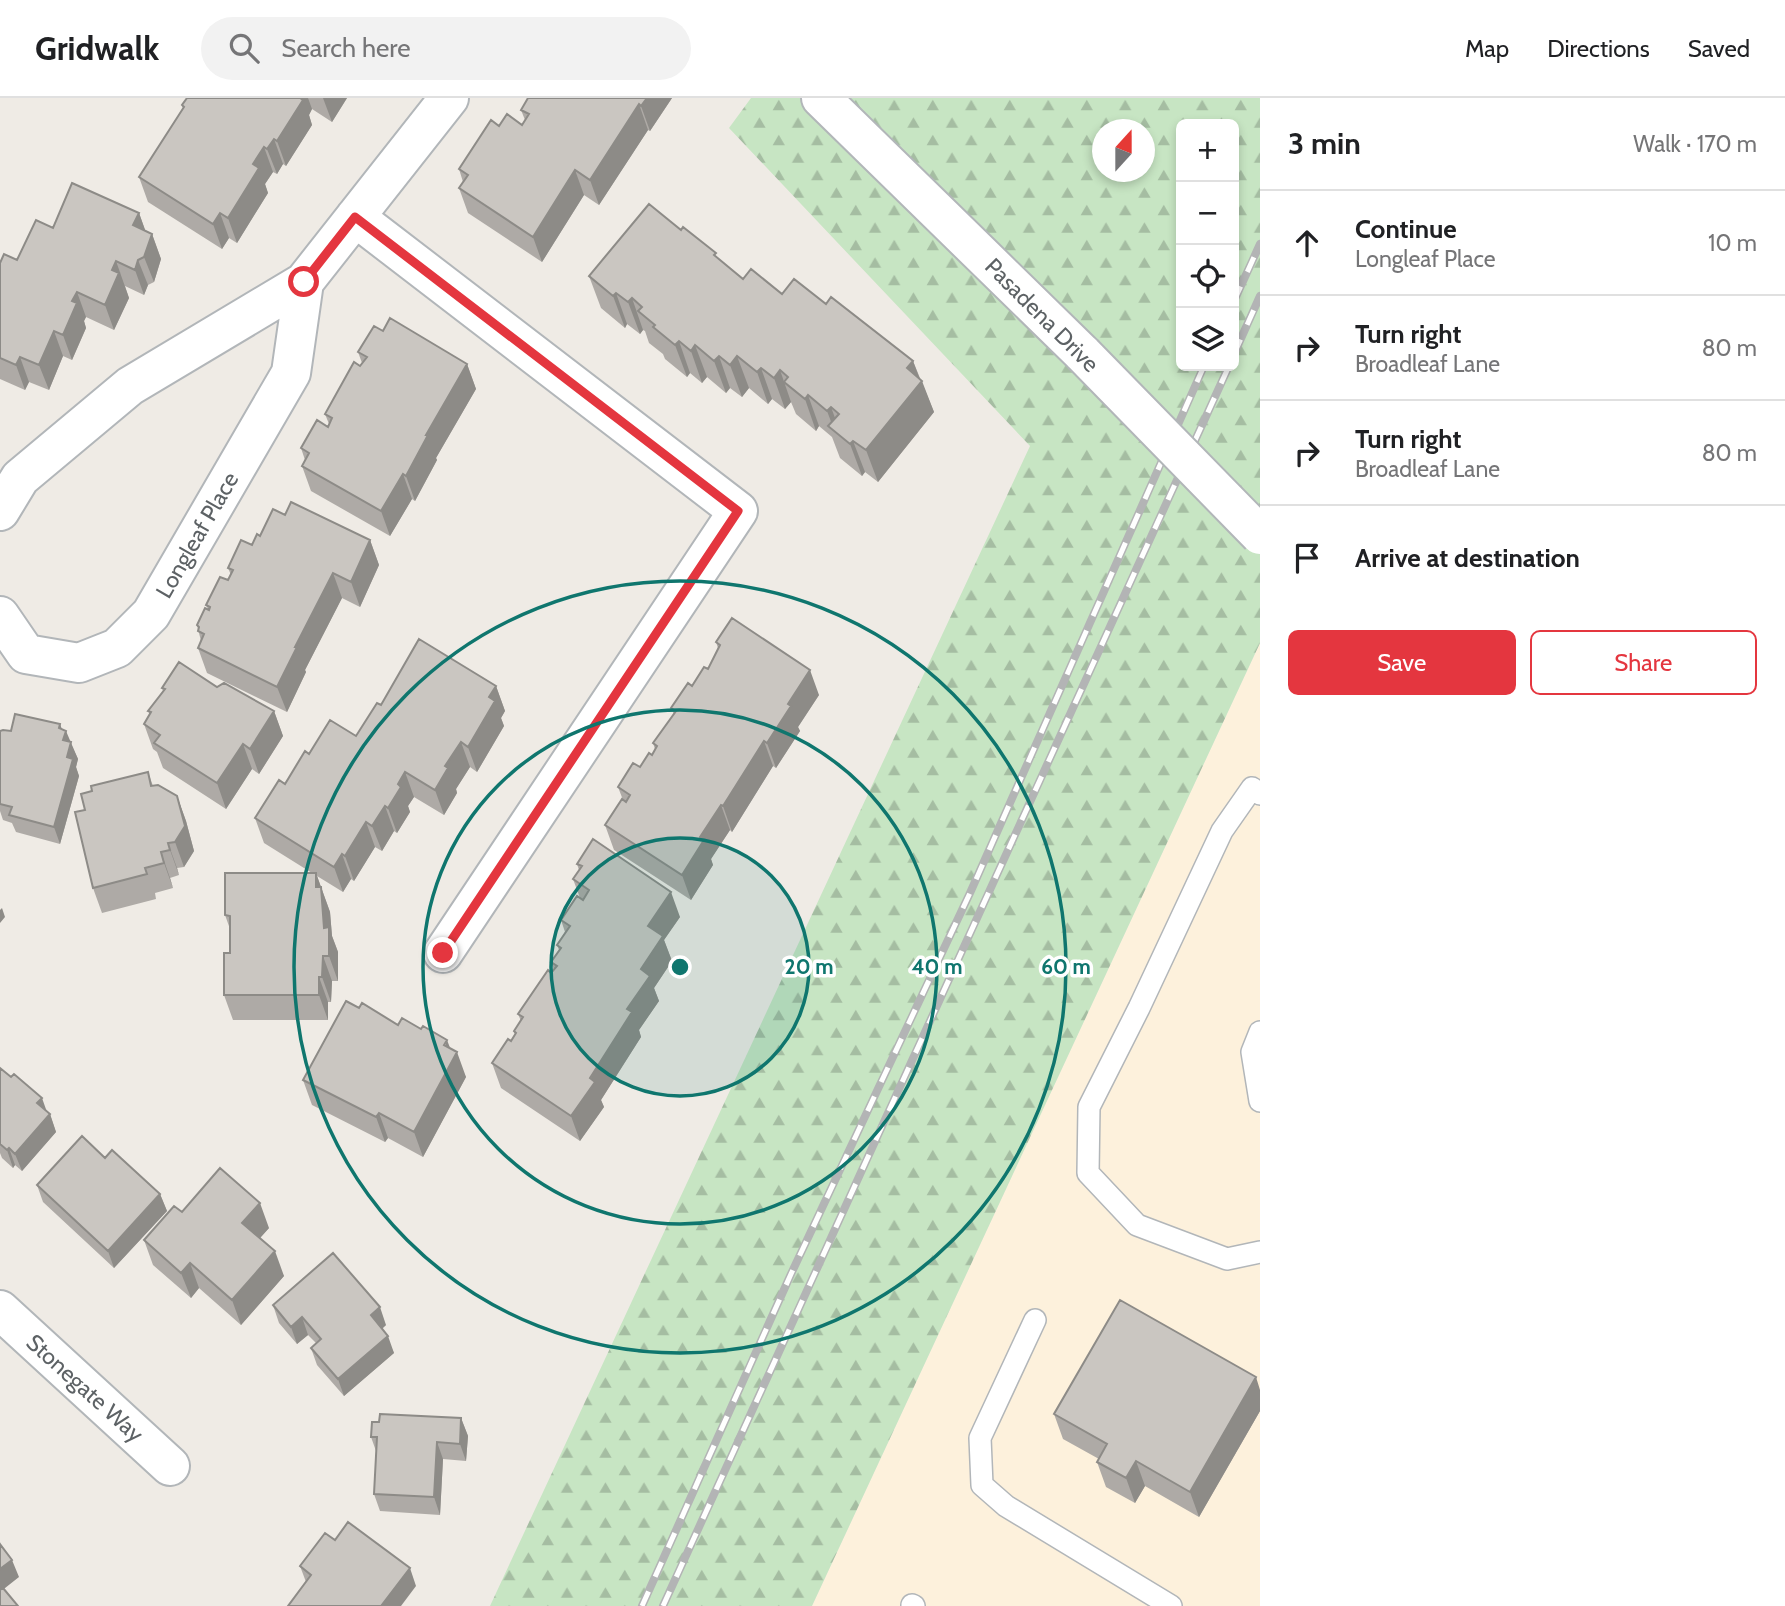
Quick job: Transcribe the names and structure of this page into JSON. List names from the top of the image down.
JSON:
{
  "streets": {
    "street": ["Pasadena Drive", "Longleaf Place", "Stonegate Way"]
  },
  "north": "top",
  "page": {
    "header": "Gridwalk",
    "search": "Search here",
    "nav": ["Map", "Directions", "Saved"],
    "heading": ["3 min", "Walk · 170 m"],
    "map_buttons": ["+", "−"],
    "list": [
      ["Continue", "Longleaf Place", "10 m"],
      ["Turn right", "Broadleaf Lane", "80 m"],
      ["Turn right", "Broadleaf Lane", "80 m"],
      "Arrive at destination"
    ],
    "buttons": ["Save", "Share"]
  },
  "rings": ["20 m", "40 m", "60 m"]
}
